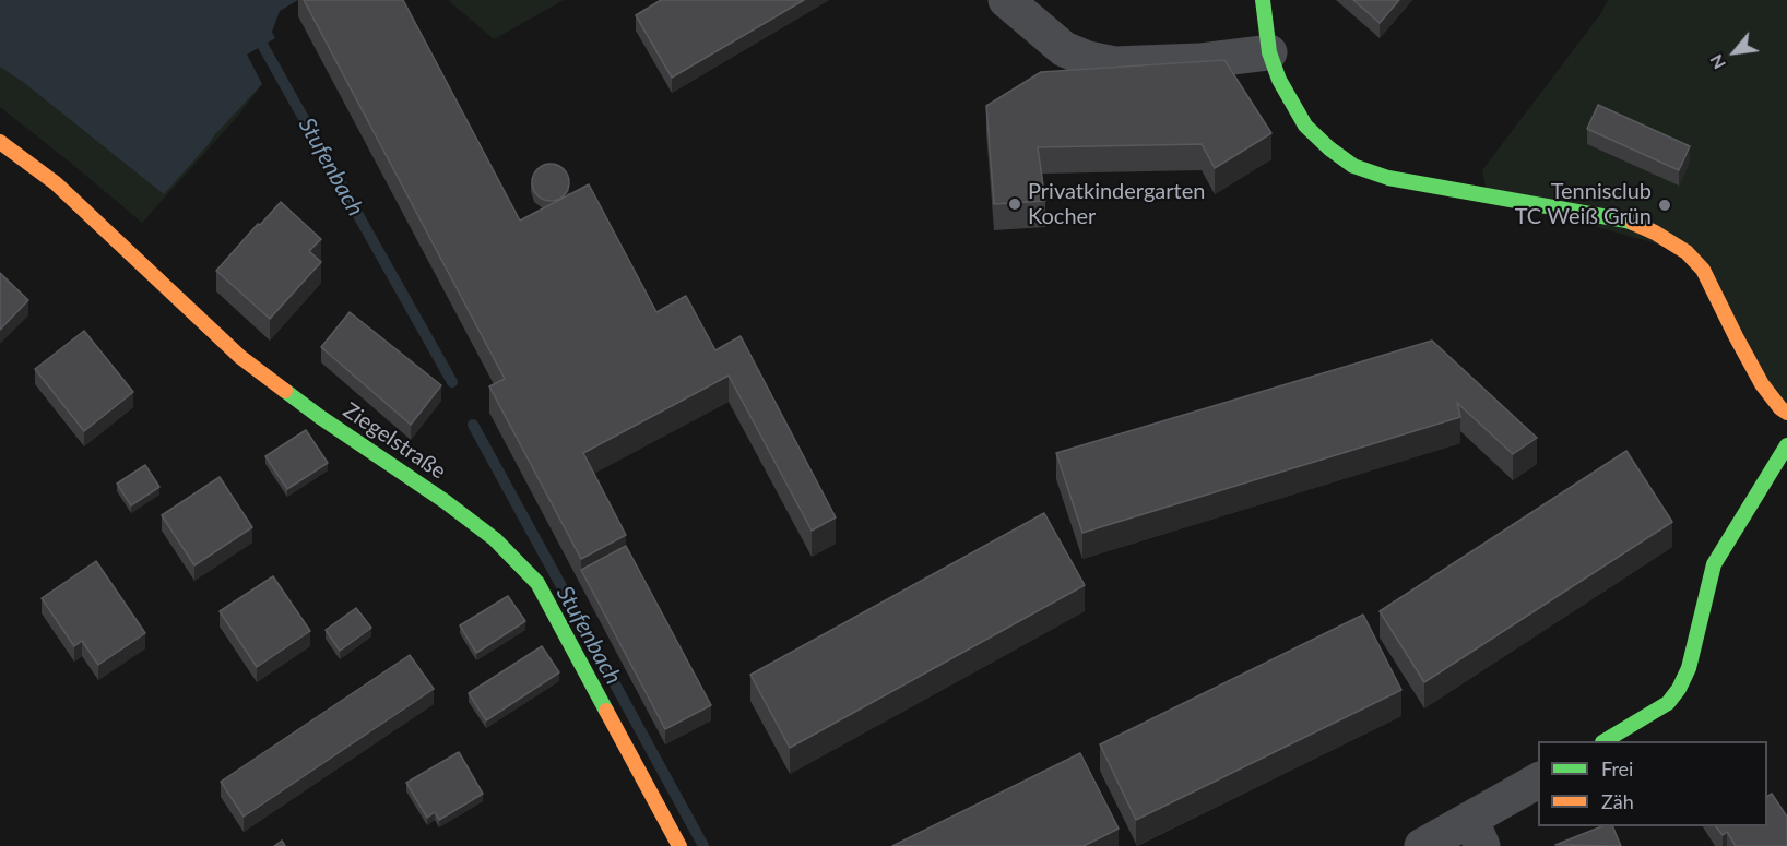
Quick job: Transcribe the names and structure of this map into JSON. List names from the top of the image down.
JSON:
{
  "streets": {
    "street": ["Ziegelstraße"]
  },
  "water": ["Stufenbach"],
  "places": ["Privatkindergarten Kocher", "Tennisclub TC Weiß Grün"],
  "legend": ["Frei", "Zäh"],
  "north": "bottom left"
}
